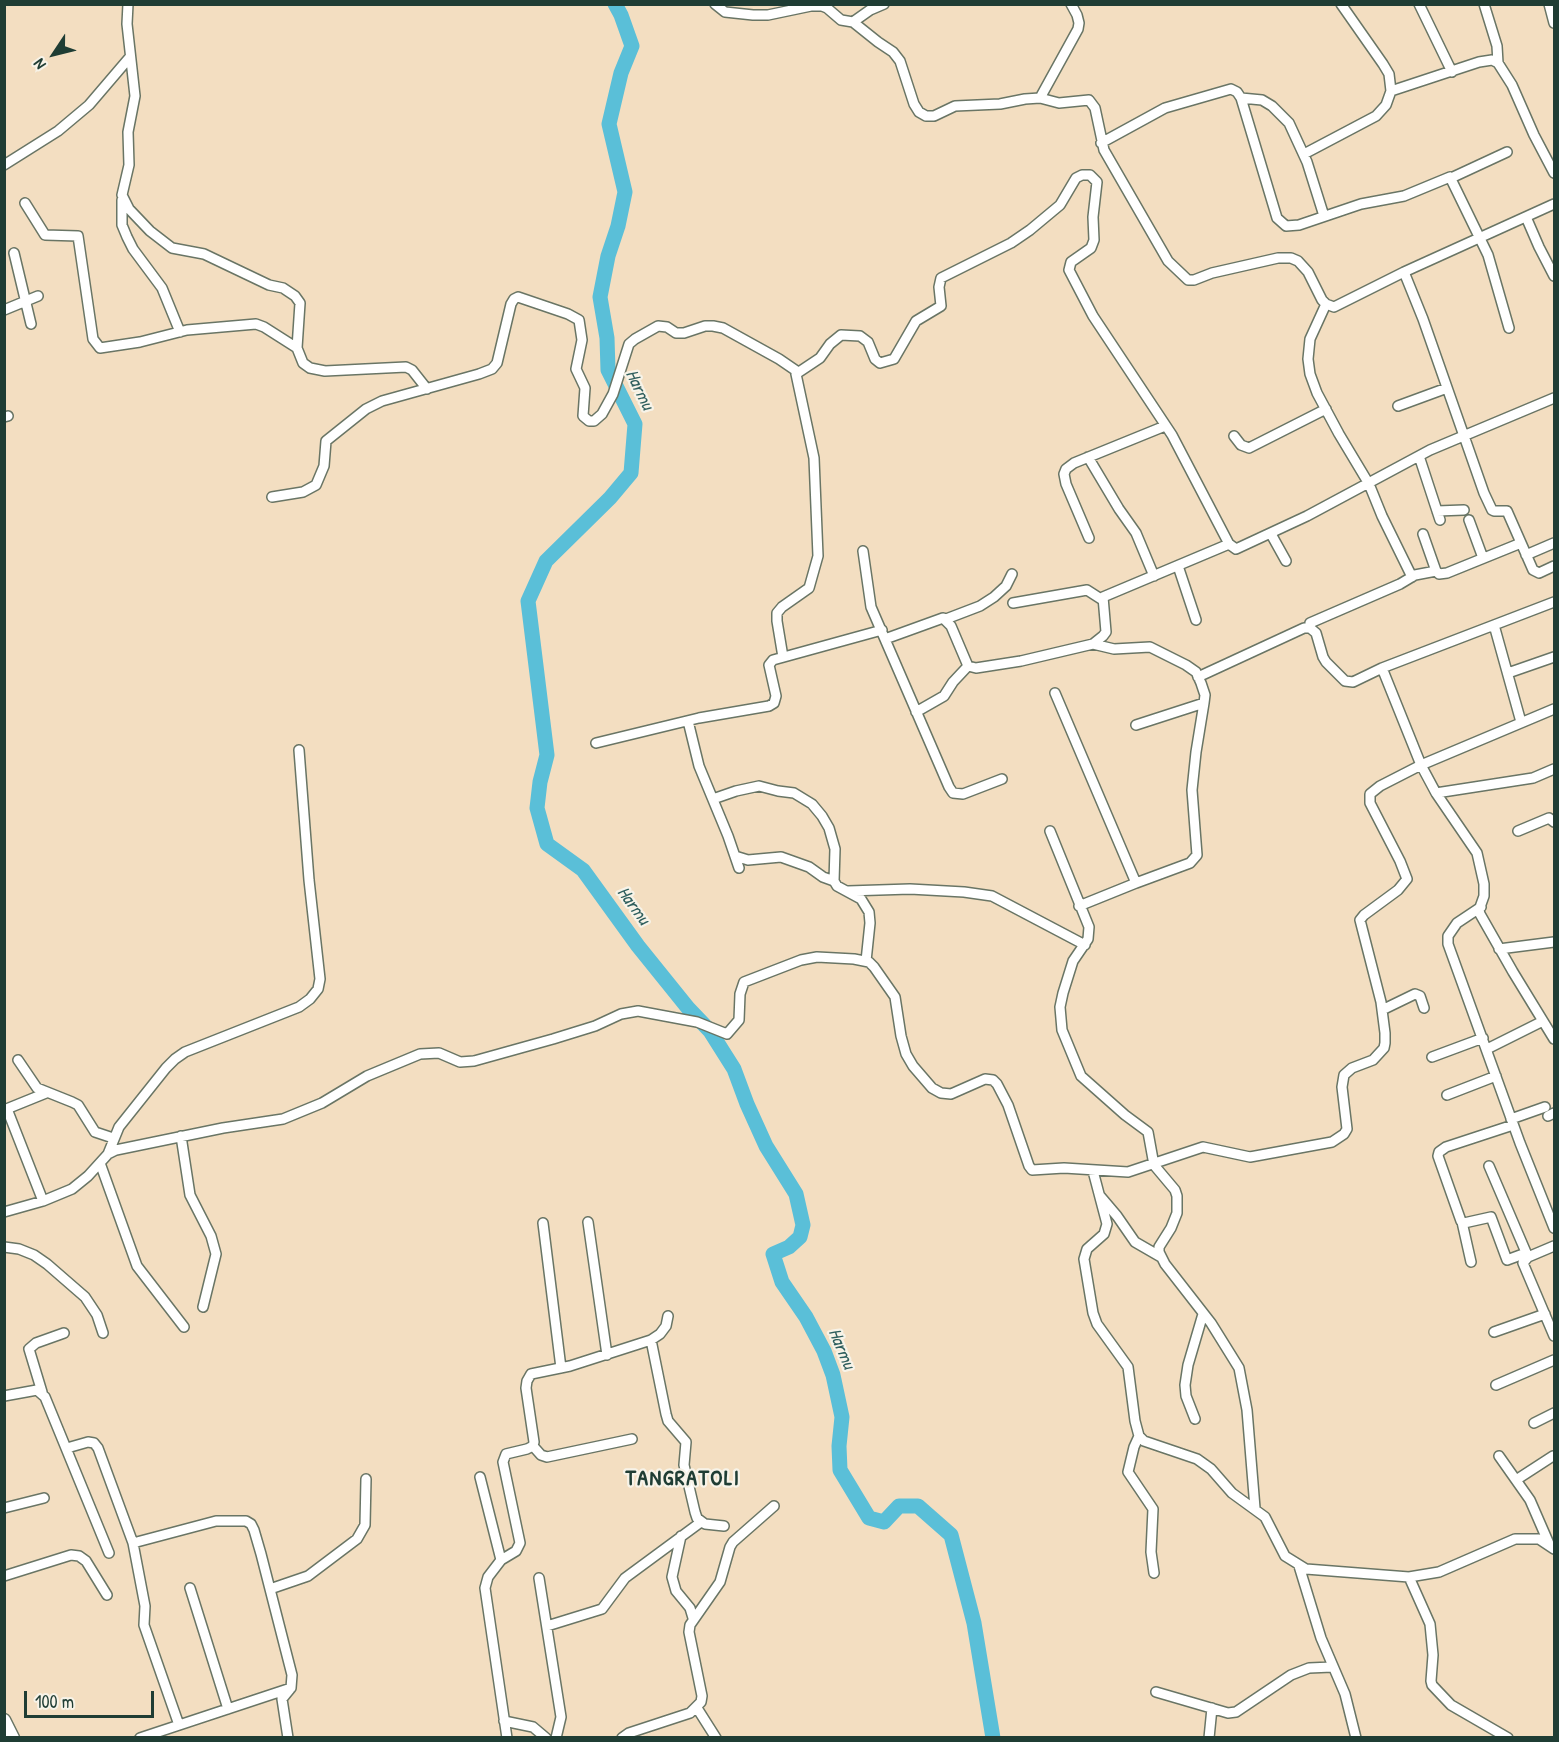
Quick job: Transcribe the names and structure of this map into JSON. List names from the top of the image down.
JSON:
{
  "districts": ["TANGRATOLI"],
  "water": ["Harmu"],
  "scale_bar": "100 m",
  "north": "bottom left"
}
